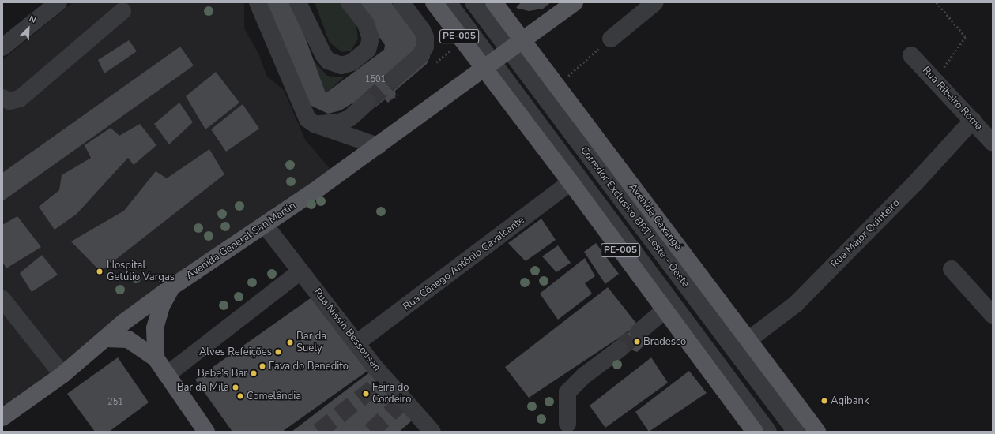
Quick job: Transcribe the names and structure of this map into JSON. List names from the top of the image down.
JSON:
{
  "streets": {
    "main road": ["PE-005", "Avenida Caxangá", "Avenida General San Martin"],
    "street": [
      "Rua Ribeiro Roma",
      "Corredor Exclusivo BRT Leste - Oeste",
      "Rua Major Quinteiro",
      "Rua Cônego Antônio Cavalcante",
      "Rua Nissin Bessousan"
    ]
  },
  "crossings": [
    ["PE-005", "Corredor Exclusivo BRT Leste - Oeste"],
    ["PE-005", "Avenida General San Martin"],
    ["PE-005", "Rua Cônego Antônio Cavalcante"],
    ["Rua Ribeiro Roma", "Rua Major Quinteiro"],
    ["Corredor Exclusivo BRT Leste - Oeste", "Avenida Caxangá"],
    ["Corredor Exclusivo BRT Leste - Oeste", "Avenida General San Martin"],
    ["Avenida Caxangá", "Rua Major Quinteiro"],
    ["Avenida Caxangá", "Avenida General San Martin"],
    ["Avenida General San Martin", "Rua Nissin Bessousan"],
    ["Rua Cônego Antônio Cavalcante", "Rua Nissin Bessousan"]
  ],
  "places": [
    "Hospital Getúlio Vargas",
    "Bradesco",
    "Bar da Suely",
    "Alves Refeições",
    "Fava do Benedito",
    "Bebe's Bar",
    "Bar da Mila",
    "Feira do Cordeiro",
    "Comelândia",
    "Agibank"
  ],
  "house_numbers": ["1501", "251"],
  "north": "top right"
}
